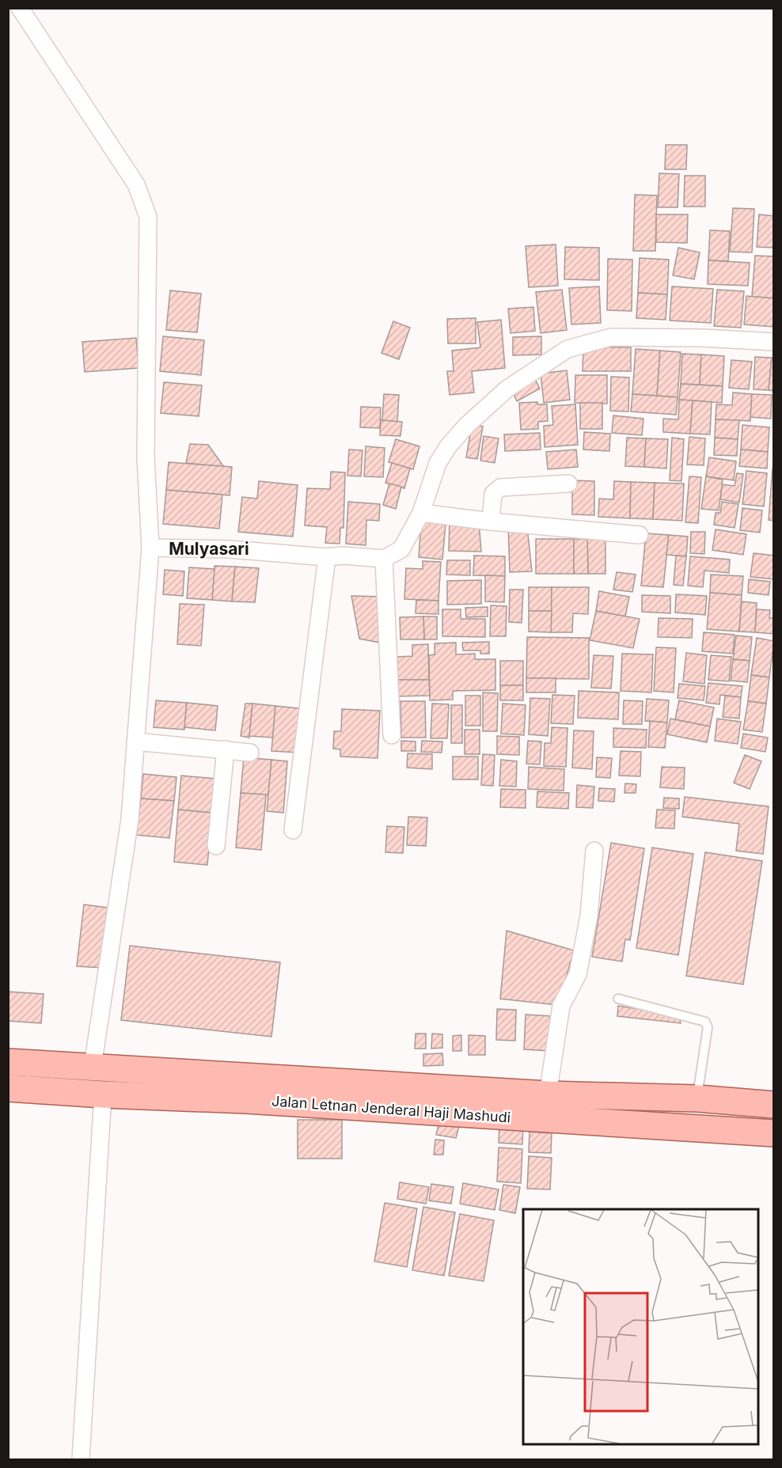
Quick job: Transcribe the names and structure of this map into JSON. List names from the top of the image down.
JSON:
{
  "streets": {
    "main road": ["Jalan Letnan Jenderal Haji Mashudi"]
  },
  "districts": ["Mulyasari"]
}
